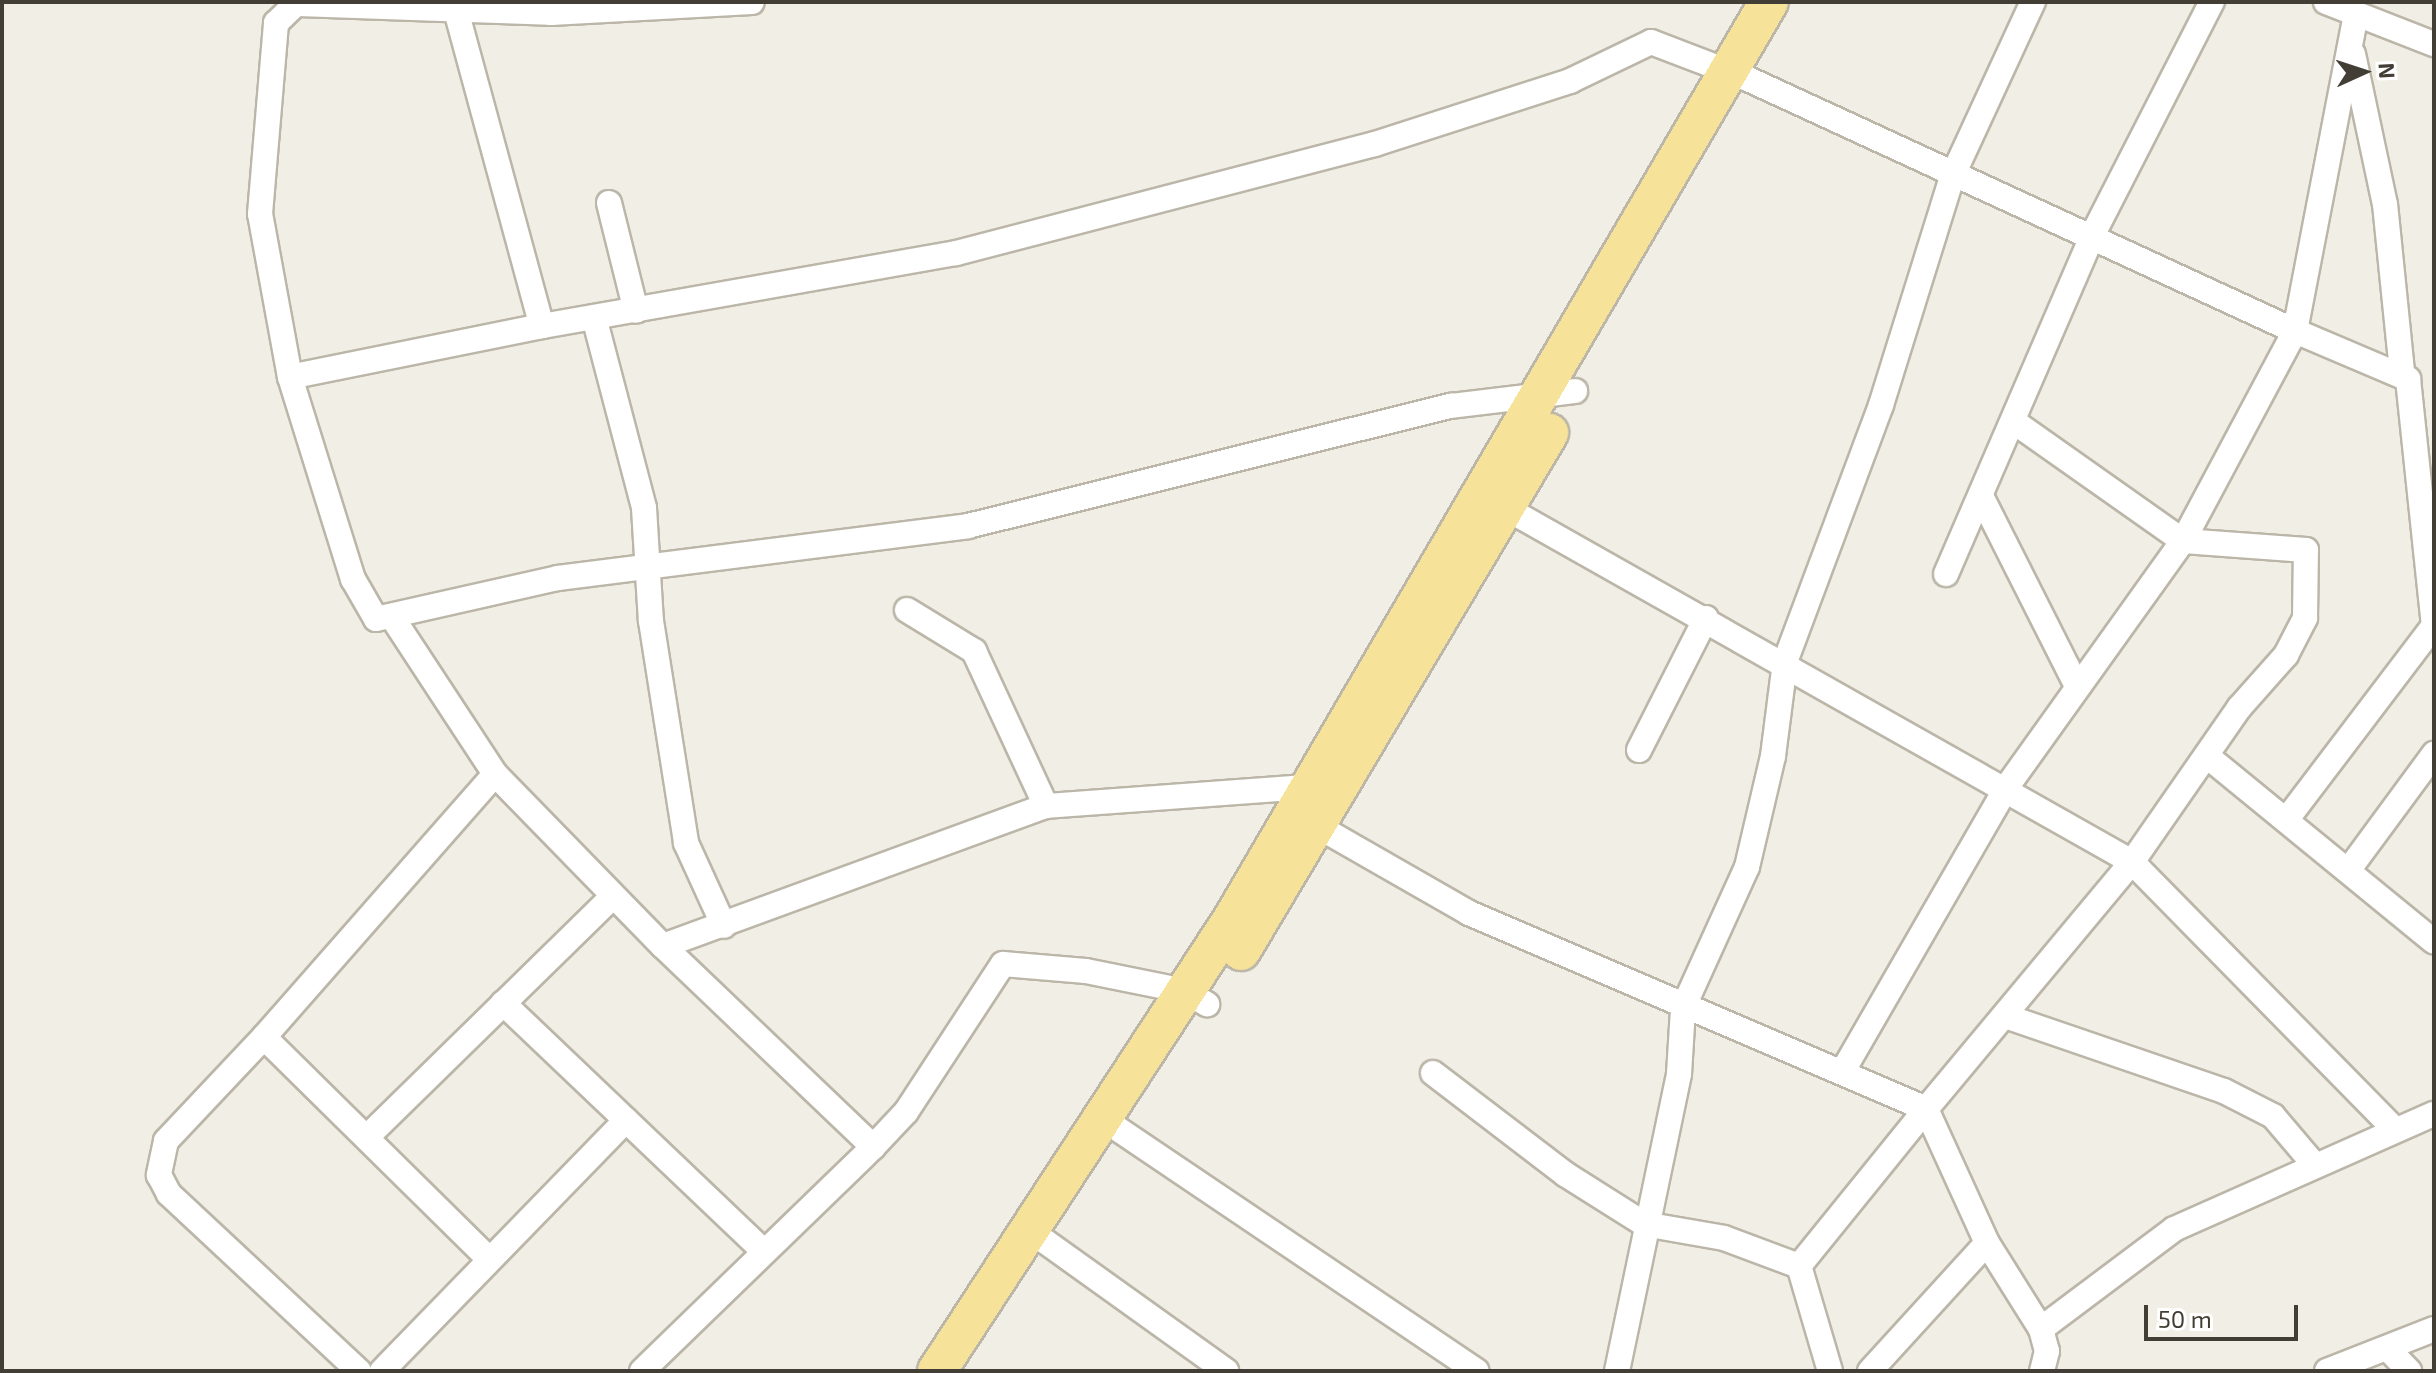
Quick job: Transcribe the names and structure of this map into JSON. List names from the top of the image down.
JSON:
{
  "scale_bar": "50 m",
  "north": "right"
}
